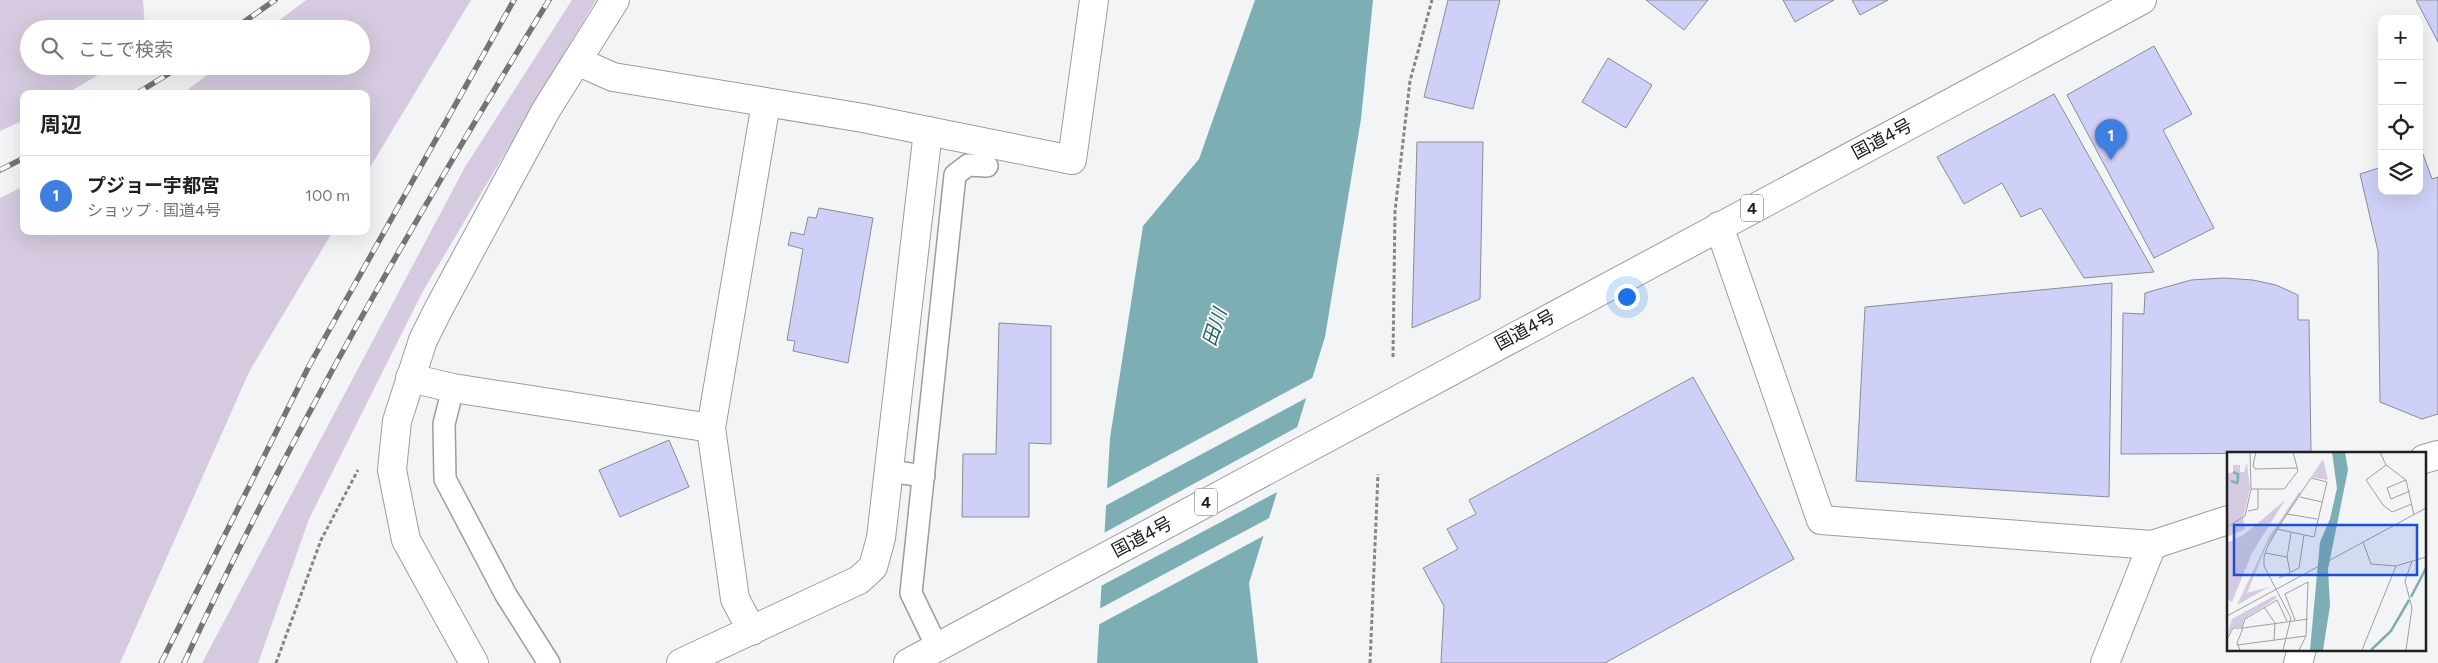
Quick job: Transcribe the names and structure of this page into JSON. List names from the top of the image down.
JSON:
{
  "streets": {
    "main road": ["国道4号", "4"]
  },
  "water": ["田川"],
  "page": {
    "map_buttons": ["+", "−"],
    "search": "ここで検索",
    "heading": "周辺",
    "pins": "1",
    "list": [
      {
        "mark": "1",
        "name": "プジョー宇都宮",
        "note": "ショップ · 国道4号",
        "value": "100 m"
      }
    ]
  }
}
